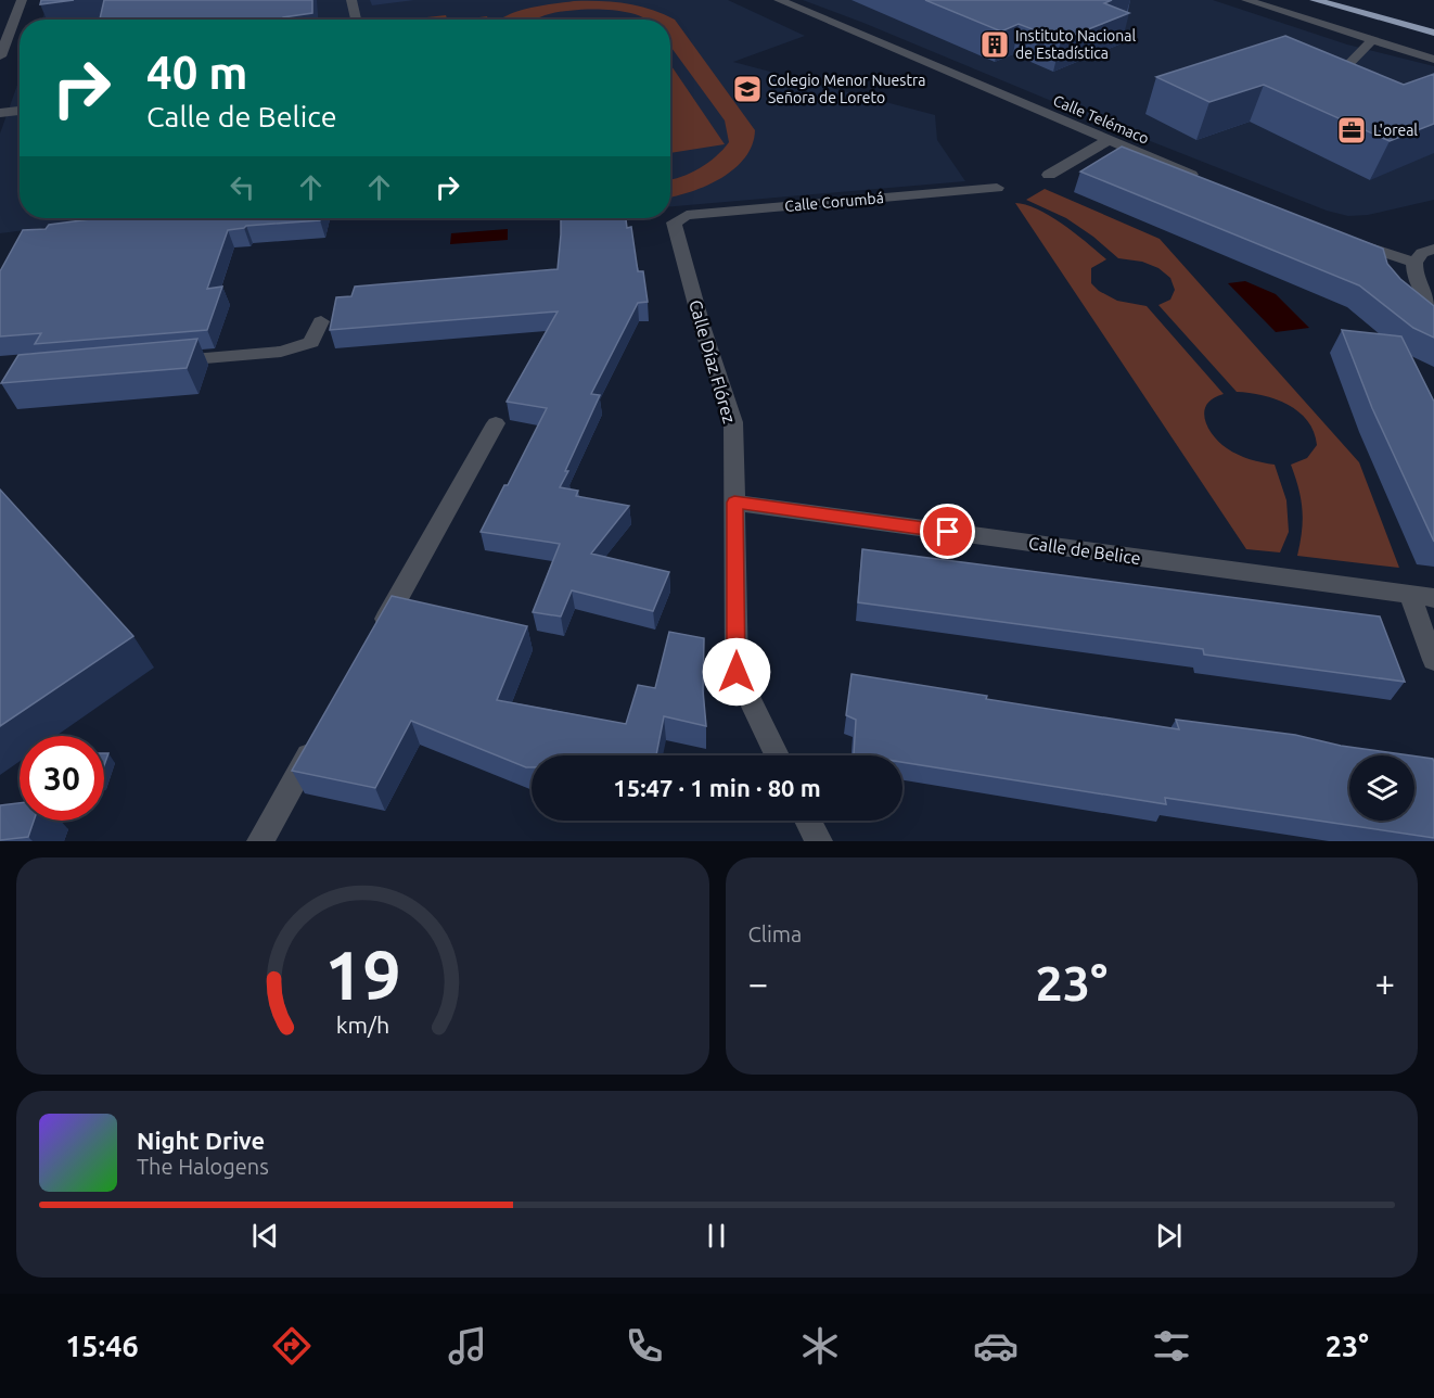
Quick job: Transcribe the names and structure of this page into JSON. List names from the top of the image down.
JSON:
{
  "streets": {
    "street": [
      "Calle Telémaco",
      "Calle Corumbá",
      "Calle Díaz Flórez",
      "Calle de Belice"
    ]
  },
  "crossings": [
    ["Calle Corumbá", "Calle Díaz Flórez"],
    ["Calle Díaz Flórez", "Calle de Belice"]
  ],
  "places": {
    "building": ["Instituto Nacional de Estadística"],
    "school or university": ["Colegio Menor Nuestra Señora de Loreto"],
    "office": ["L'oreal"]
  },
  "page": {
    "turn": ["40 m", "Calle de Belice"],
    "limit": "30",
    "trip": "15:47 · 1 min · 80 m",
    "tile": "Clima",
    "heat": ["−", "23°", "+"],
    "song": ["Night Drive", "The Halogens"],
    "tabs": ["15:46", "23°"],
    "gauge": ["19", "km/h"]
  }
}
